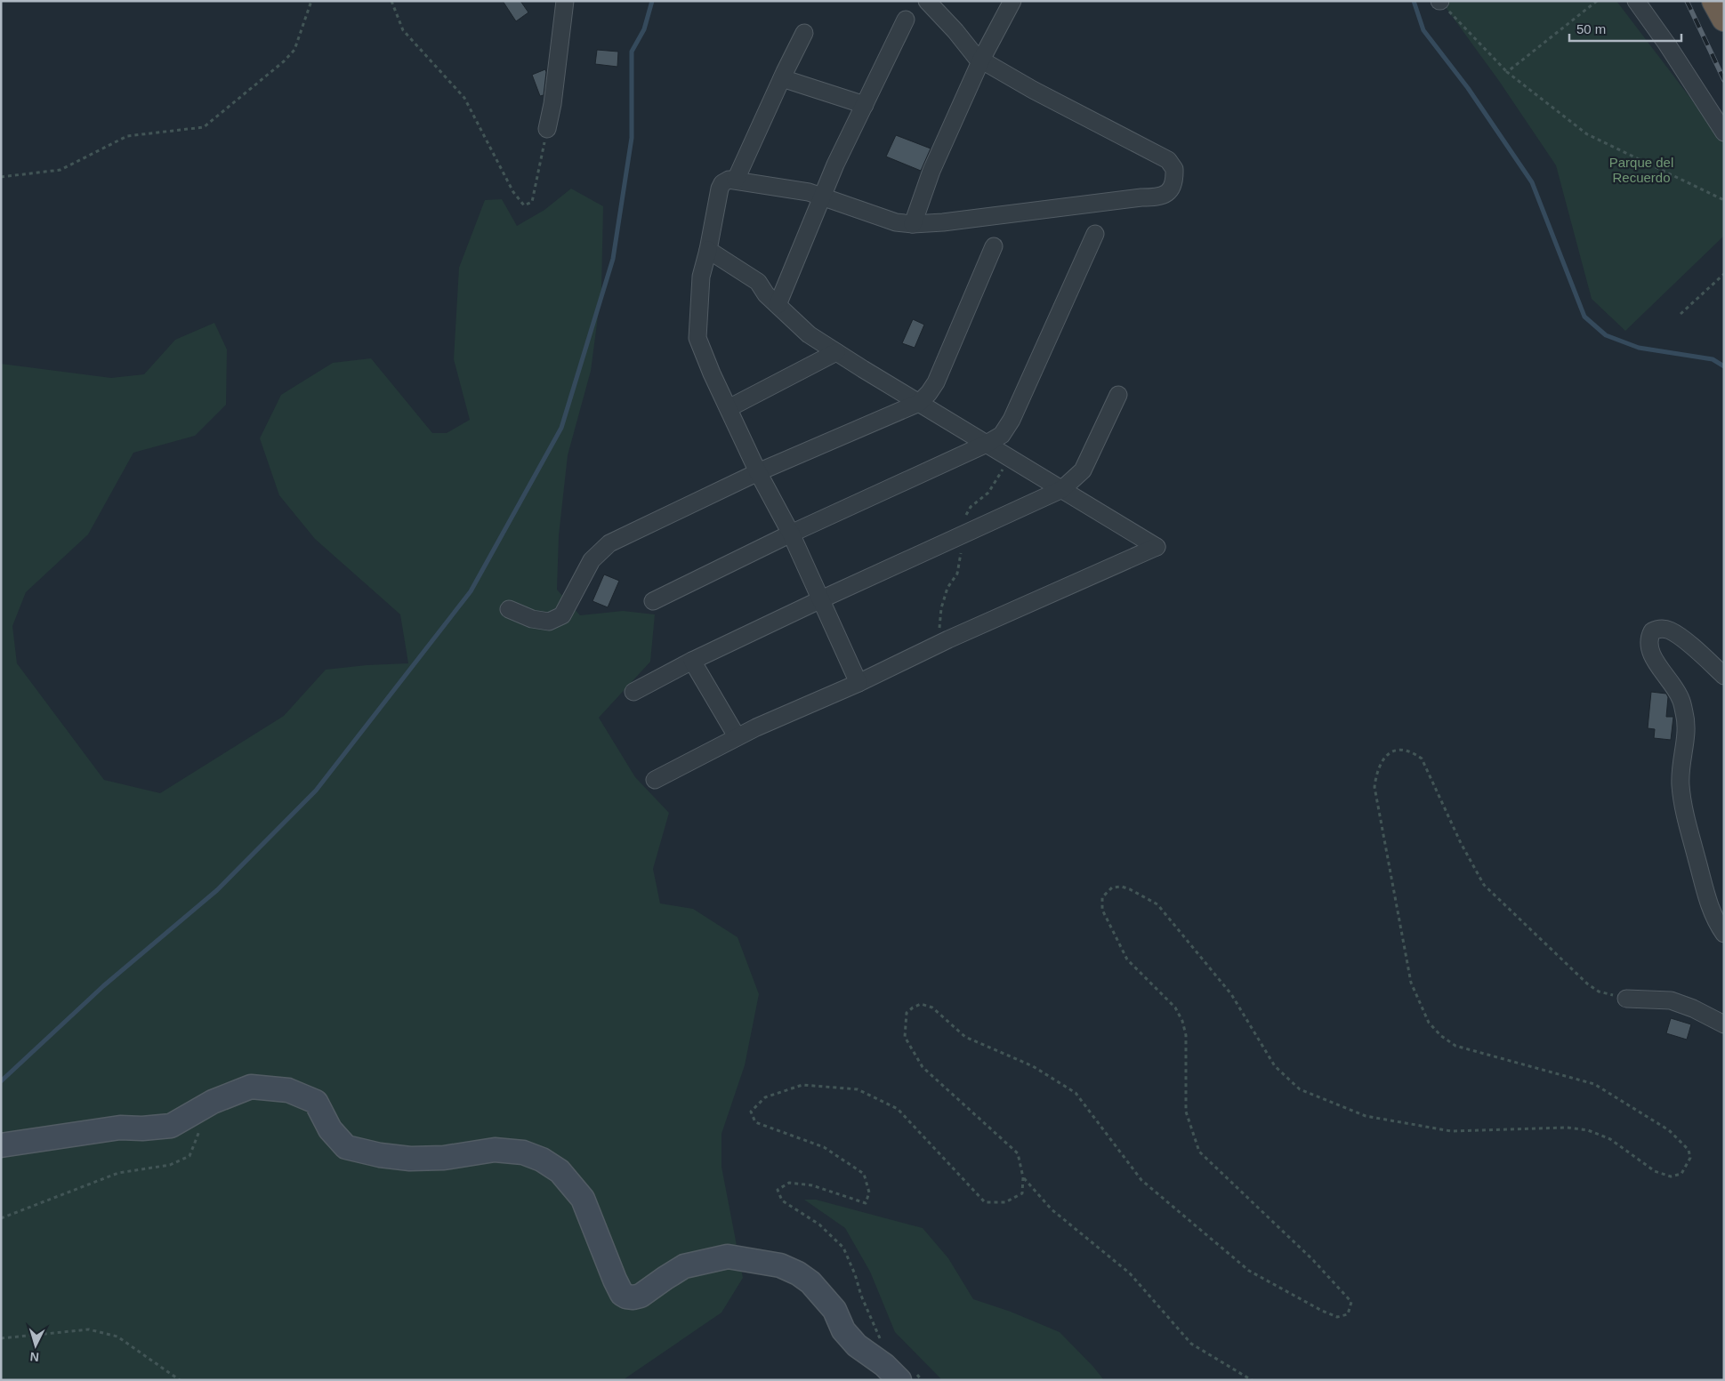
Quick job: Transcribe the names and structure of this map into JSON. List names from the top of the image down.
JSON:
{
  "parks": ["Parque del Recuerdo"],
  "scale_bar": "50 m",
  "north": "bottom"
}
